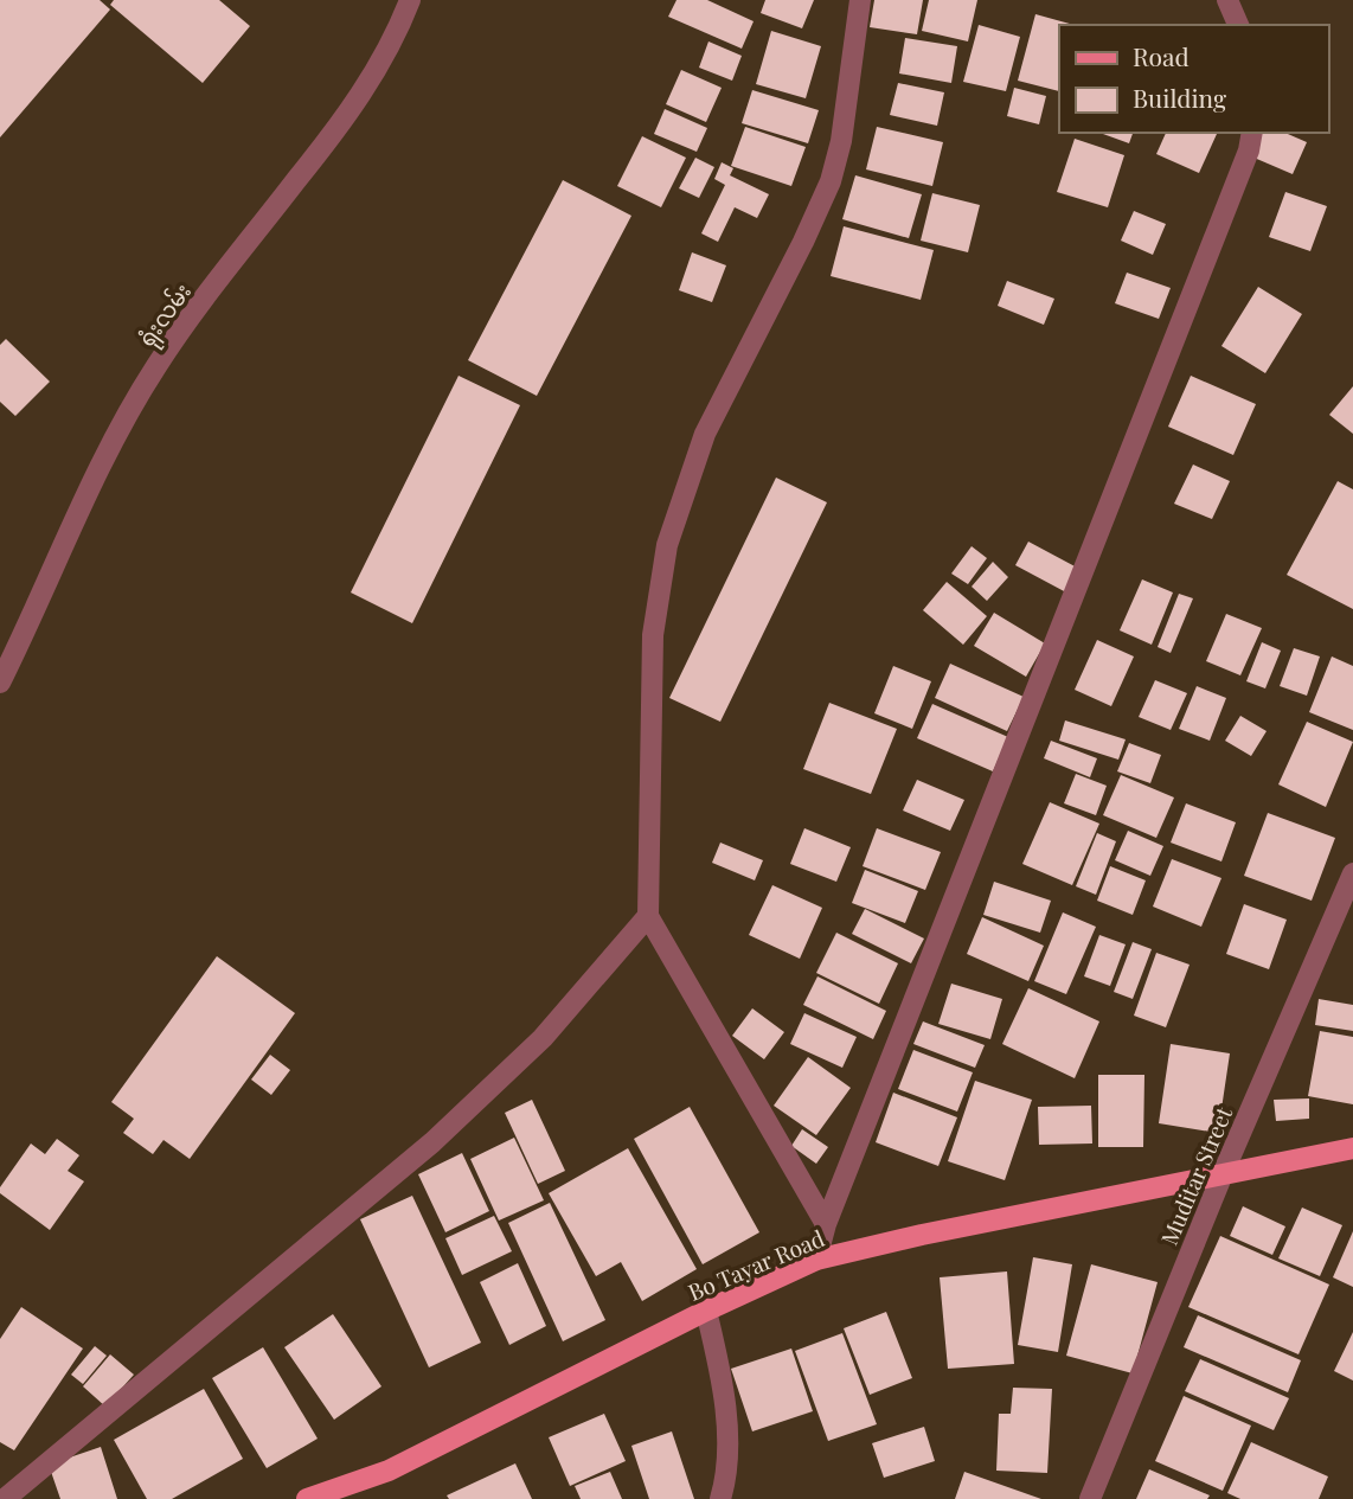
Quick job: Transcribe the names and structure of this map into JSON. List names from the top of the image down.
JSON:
{
  "streets": {
    "main road": ["Bo Tayar Road"],
    "street": ["ရုံးလမ်း", "Muditar Street"]
  },
  "crossings": [
    ["Muditar Street", "Bo Tayar Road"]
  ],
  "legend": ["Road", "Building"]
}
